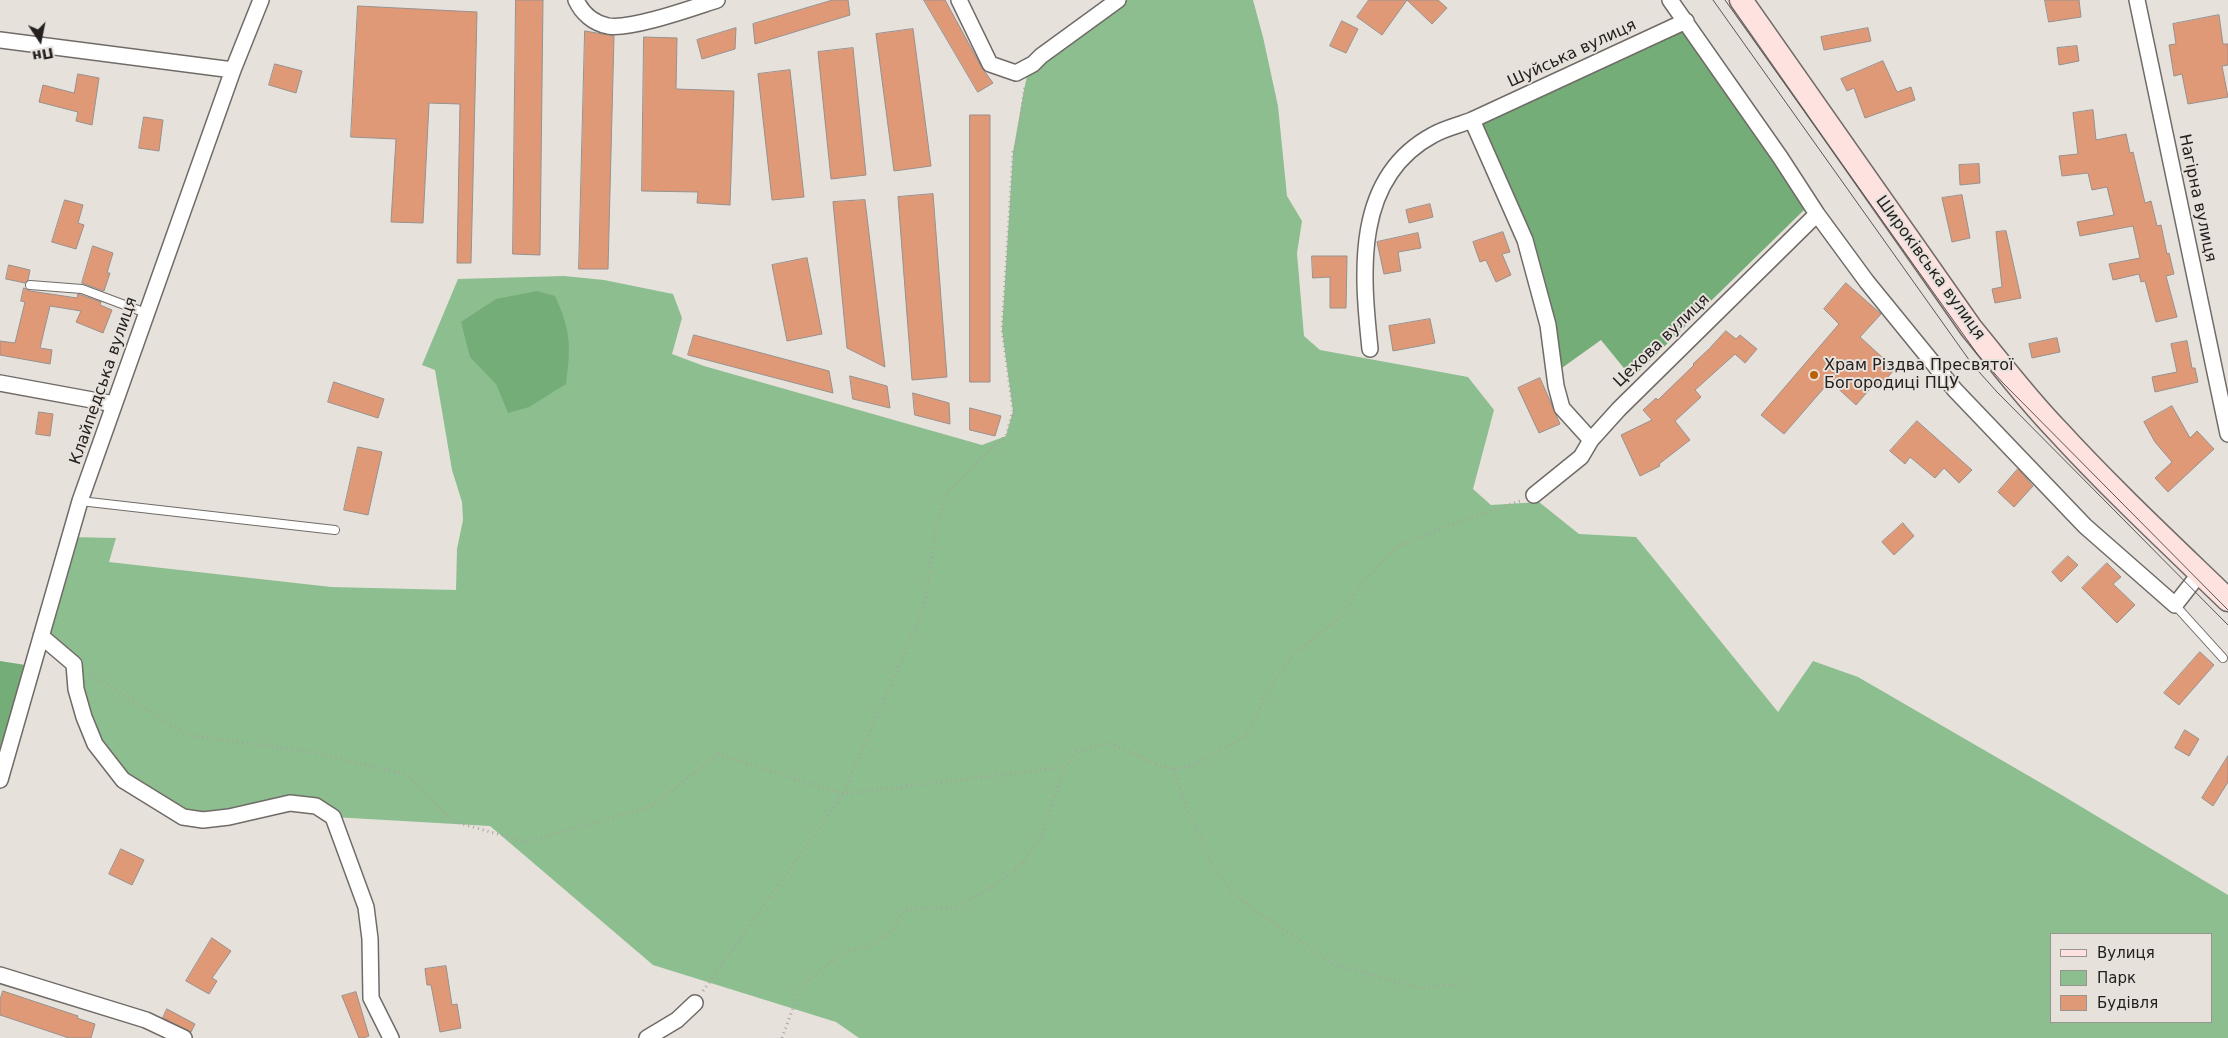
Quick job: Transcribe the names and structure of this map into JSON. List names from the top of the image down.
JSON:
{
  "streets": {
    "main road": ["Широківська вулиця"],
    "street": [
      "Шуйська вулиця",
      "Нагірна вулиця",
      "Цехова вулиця",
      "Клайпедська вулиця"
    ]
  },
  "places": ["Храм Різдва Пресвятої Богородиці ПЦУ"],
  "legend": ["Вулиця", "Парк", "Будівля"],
  "north": "bottom"
}
